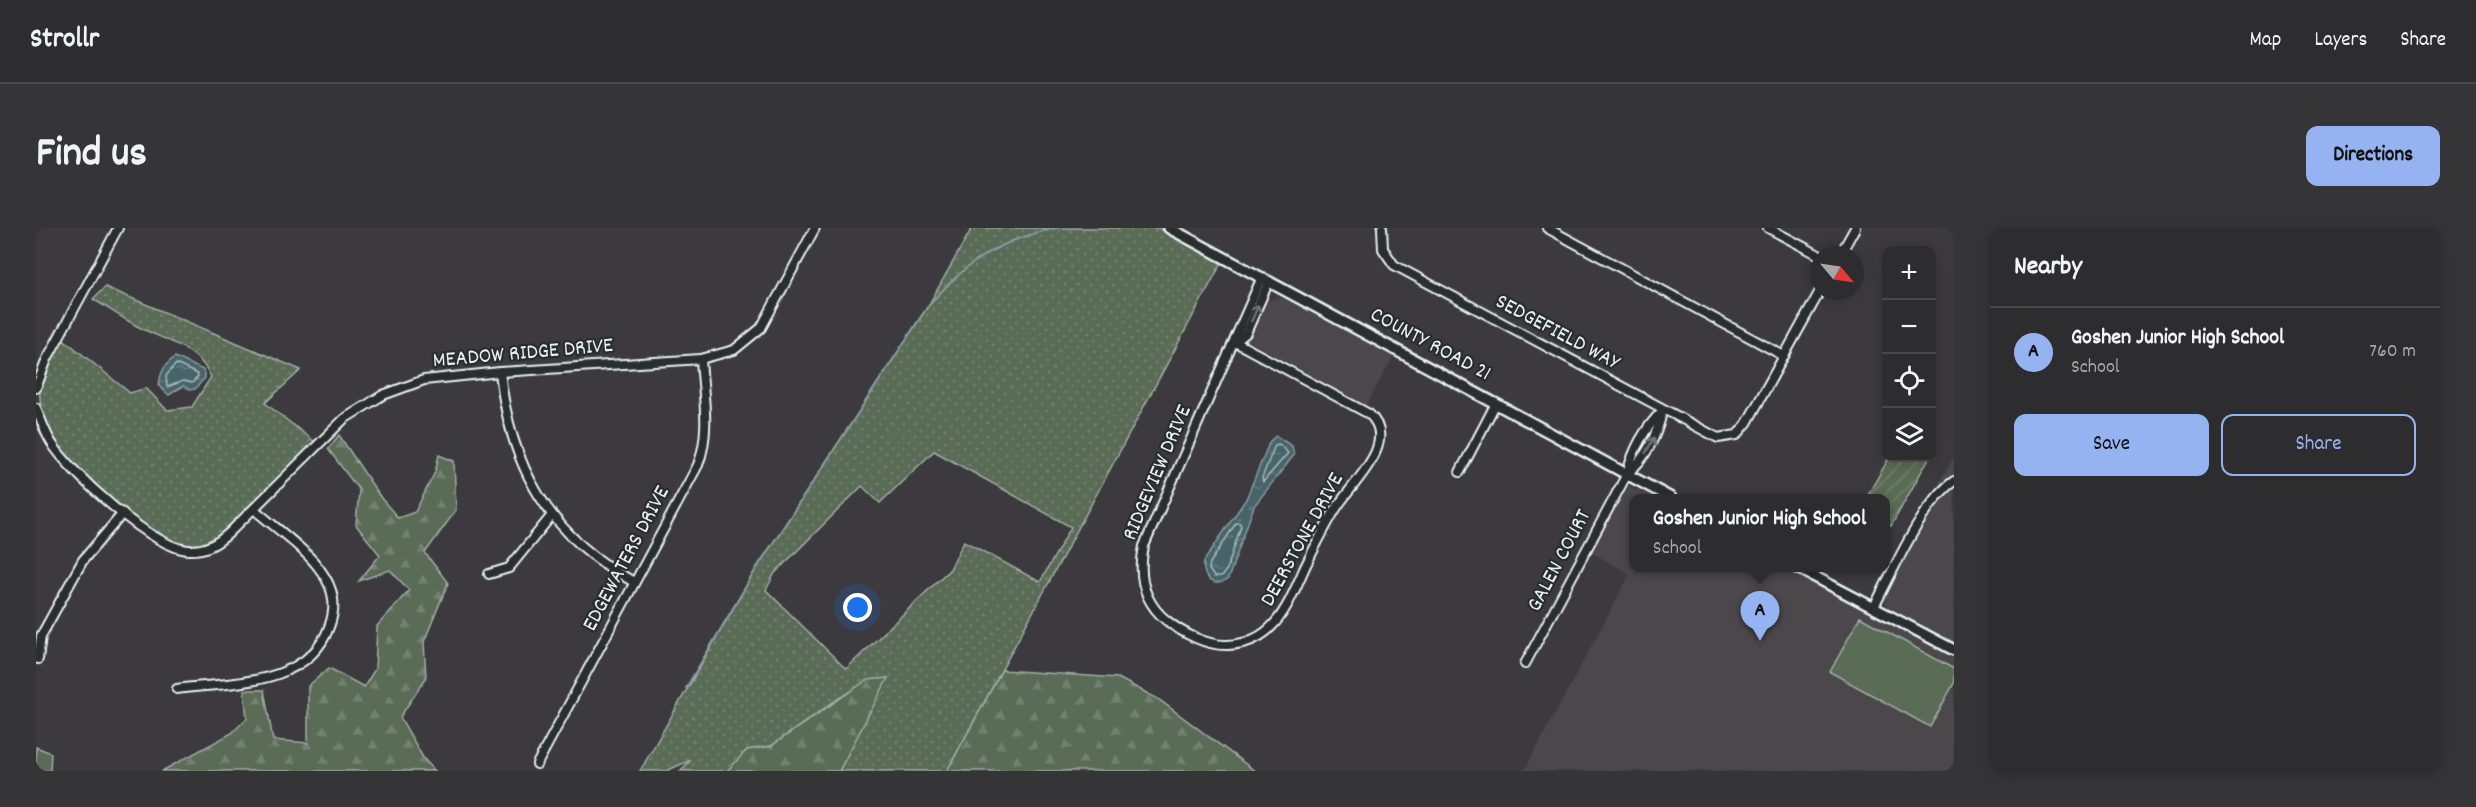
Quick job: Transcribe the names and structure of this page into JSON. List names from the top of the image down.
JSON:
{
  "streets": {
    "street": [
      "SEDGEFIELD WAY",
      "COUNTY ROAD 21",
      "MEADOW RIDGE DRIVE",
      "RIDGEVIEW DRIVE",
      "DEERSTONE DRIVE",
      "EDGEWATERS DRIVE",
      "GALEN COURT"
    ]
  },
  "crossings": [
    ["SEDGEFIELD WAY", "GALEN COURT"],
    ["COUNTY ROAD 21", "RIDGEVIEW DRIVE"],
    ["COUNTY ROAD 21", "GALEN COURT"],
    ["MEADOW RIDGE DRIVE", "EDGEWATERS DRIVE"],
    ["RIDGEVIEW DRIVE", "DEERSTONE DRIVE"]
  ],
  "north": "bottom right",
  "page": {
    "header": "Strollr",
    "nav": ["Map", "Layers", "Share"],
    "title": "Find us",
    "buttons": [
      "Directions",
      ["Save", "Share"]
    ],
    "heading": "Nearby",
    "map_buttons": ["+", "−"],
    "list": [
      {
        "mark": "A",
        "name": "Goshen Junior High School",
        "note": "School",
        "value": "760 m"
      }
    ],
    "popup": ["Goshen Junior High School", "School"],
    "pins": "A"
  }
}
